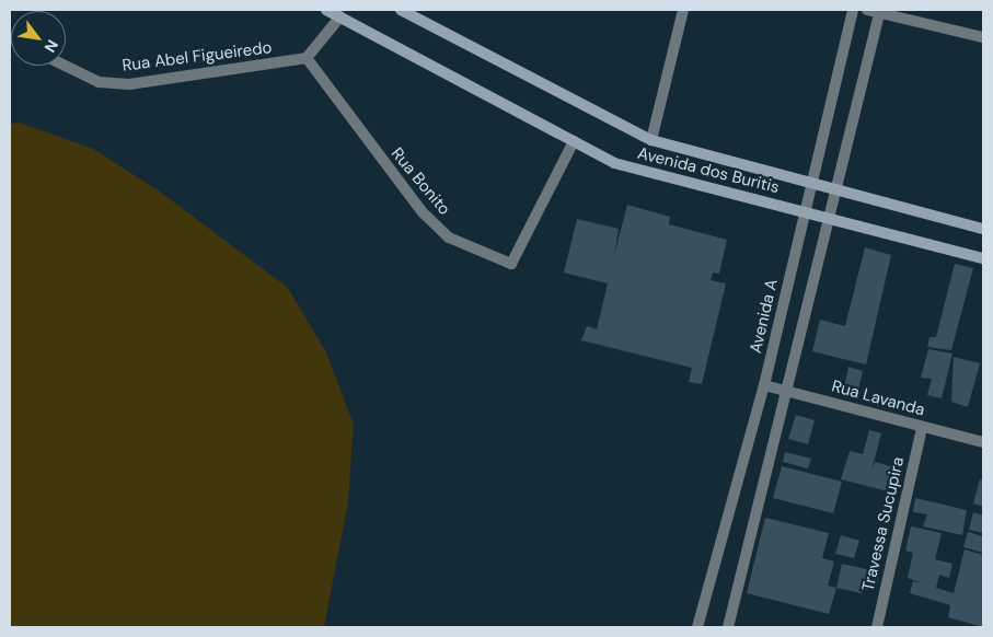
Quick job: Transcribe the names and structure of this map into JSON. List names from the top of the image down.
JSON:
{
  "streets": {
    "main road": ["Avenida dos Buritis"],
    "street": [
      "Rua Abel Figueiredo",
      "Rua Bonito",
      "Avenida A",
      "Rua Lavanda",
      "Travessa Sucupira"
    ]
  },
  "crossings": [
    ["Rua Abel Figueiredo", "Rua Bonito"],
    ["Avenida dos Buritis", "Rua Bonito"],
    ["Avenida dos Buritis", "Avenida A"],
    ["Avenida A", "Rua Lavanda"],
    ["Rua Lavanda", "Travessa Sucupira"]
  ],
  "north": "bottom right"
}
